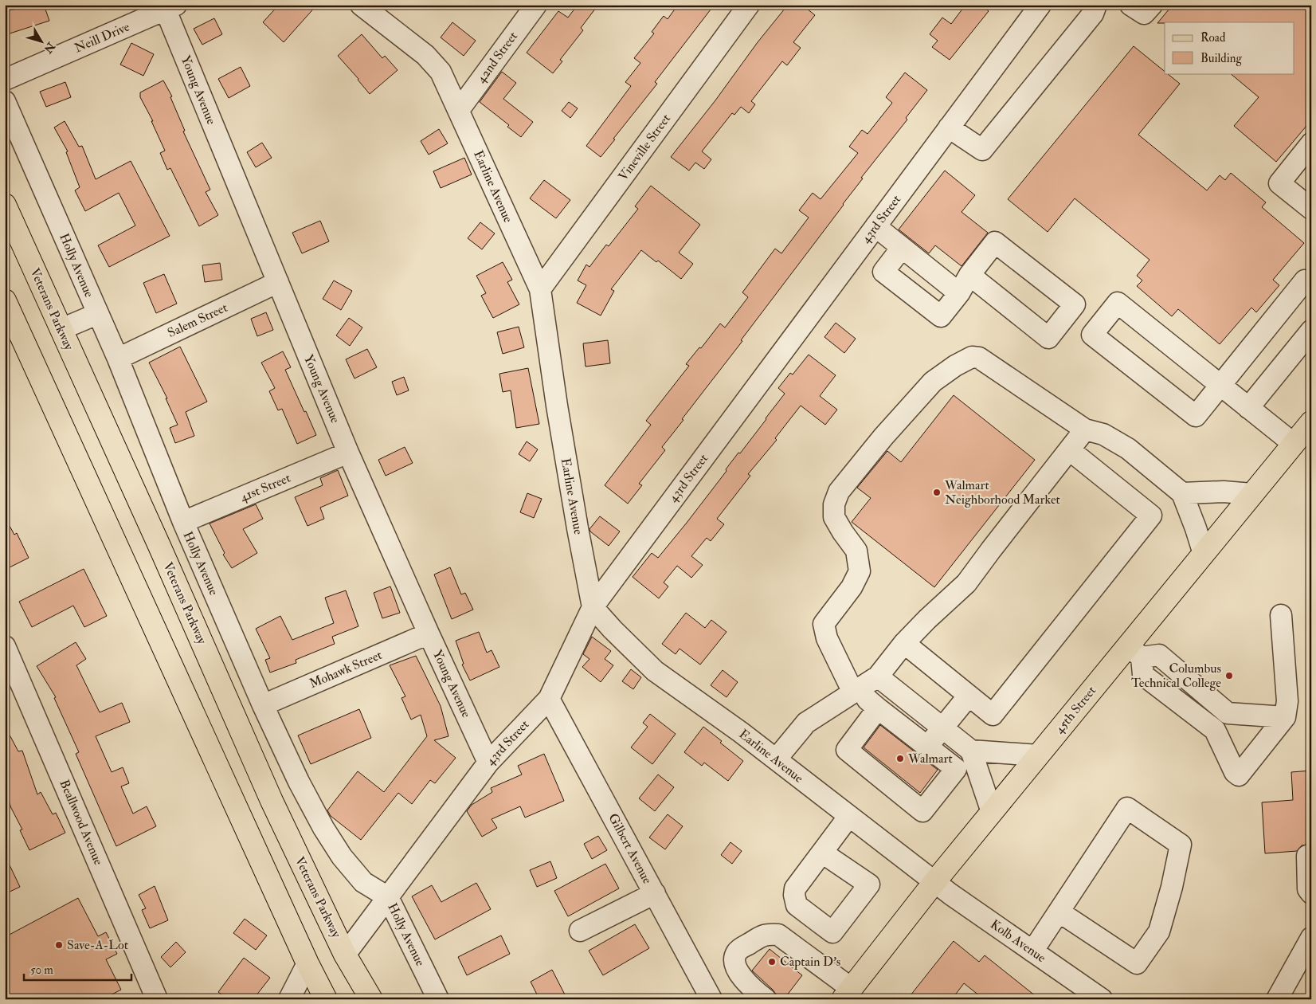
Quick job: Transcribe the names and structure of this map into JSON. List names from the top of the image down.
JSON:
{
  "streets": {
    "main road": ["Veterans Parkway", "45th Street"],
    "street": [
      "Neill Drive",
      "42nd Street",
      "Young Avenue",
      "Vineville Street",
      "Earline Avenue",
      "43rd Street",
      "Holly Avenue",
      "Salem Street",
      "41st Street",
      "Mohawk Street",
      "Beallwood Avenue",
      "Gilbert Avenue",
      "Kolb Avenue"
    ]
  },
  "crossings": [
    ["Neill Drive", "Young Avenue"],
    ["42nd Street", "Earline Avenue"],
    ["Young Avenue", "43rd Street"],
    ["Young Avenue", "Salem Street"],
    ["Young Avenue", "41st Street"],
    ["Young Avenue", "Mohawk Street"],
    ["Vineville Street", "Earline Avenue"],
    ["Earline Avenue", "43rd Street"],
    ["Earline Avenue", "45th Street"],
    ["Earline Avenue", "Kolb Avenue"],
    ["43rd Street", "Holly Avenue"],
    ["43rd Street", "Veterans Parkway"],
    ["43rd Street", "Gilbert Avenue"],
    ["Holly Avenue", "Salem Street"],
    ["Holly Avenue", "41st Street"],
    ["Holly Avenue", "Mohawk Street"],
    ["45th Street", "Kolb Avenue"]
  ],
  "places": [
    "Walmart Neighborhood Market",
    "Columbus Technical College",
    "Walmart",
    "Save-A-Lot",
    "Captain D's"
  ],
  "legend": ["Road", "Building"],
  "scale_bar": "50 m",
  "north": "bottom right"
}
